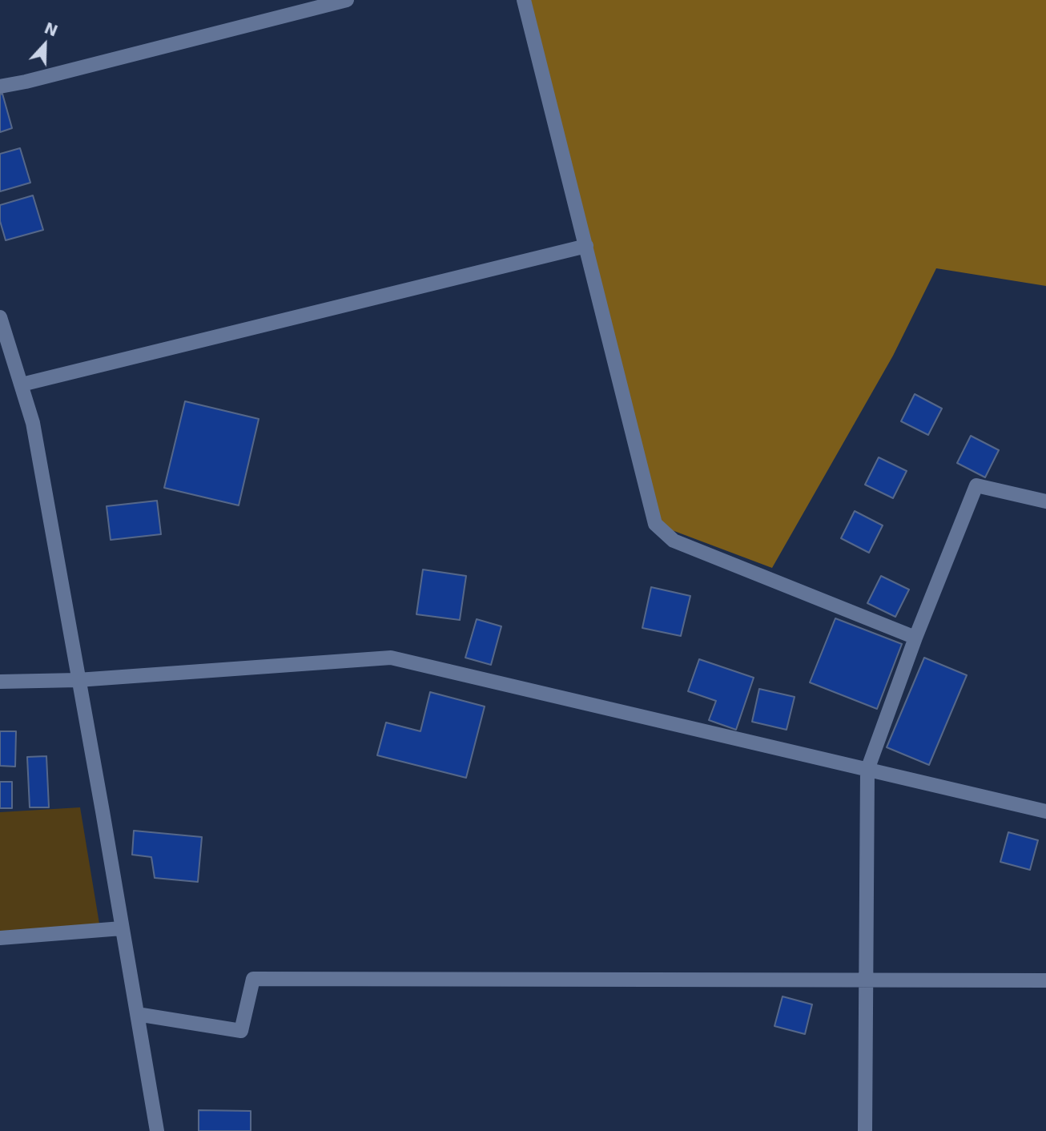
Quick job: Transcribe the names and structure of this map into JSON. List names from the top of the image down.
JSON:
{
  "north": "top"
}
